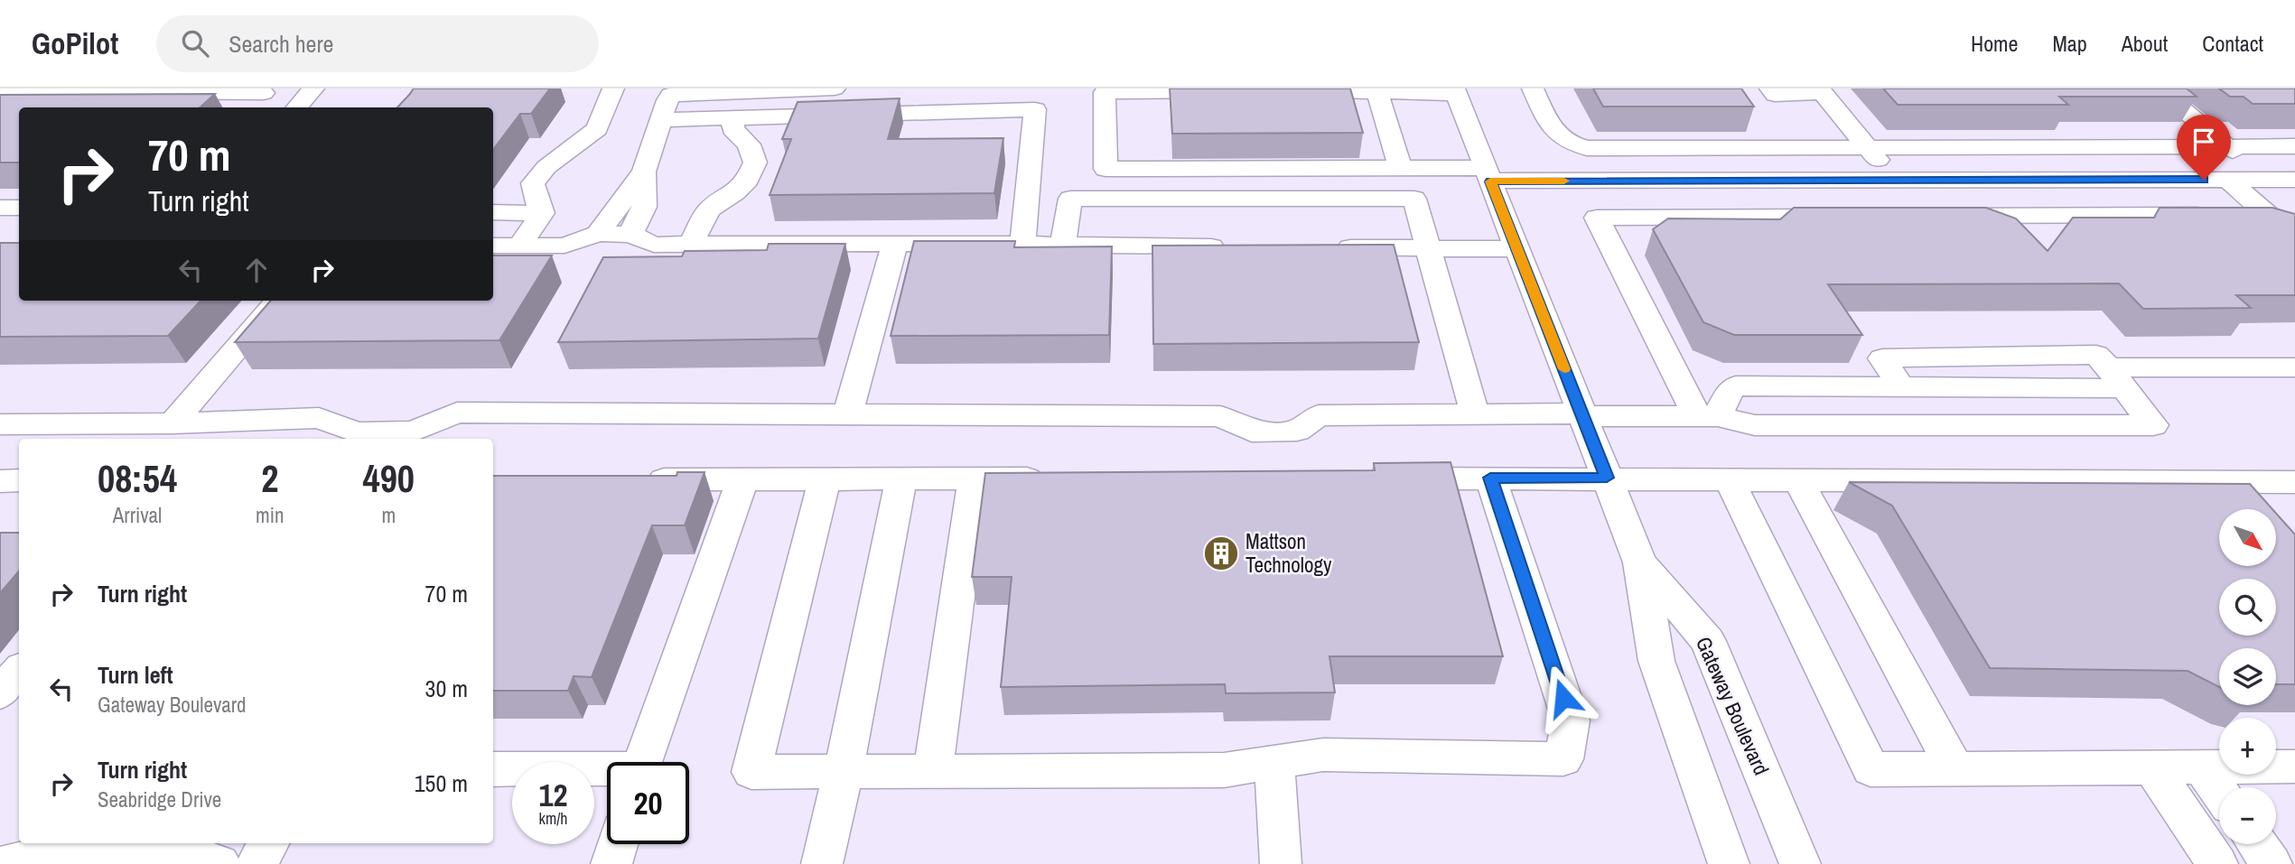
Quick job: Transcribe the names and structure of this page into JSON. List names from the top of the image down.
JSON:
{
  "streets": {
    "street": ["Gateway Boulevard"]
  },
  "places": {
    "building": ["Mattson Technology"]
  },
  "north": "bottom right",
  "page": {
    "header": "GoPilot",
    "search": "Search here",
    "nav": [
      "Home",
      "Map",
      "About",
      "Contact"
    ],
    "turn": ["70 m", "Turn right"],
    "eta": [
      "08:54",
      "Arrival",
      "2",
      "min",
      "490",
      "m"
    ],
    "map_buttons": ["+", "−"],
    "list": [
      {
        "name": "Turn right",
        "value": "70 m"
      },
      {
        "name": "Turn left",
        "note": "Gateway Boulevard",
        "value": "30 m"
      },
      {
        "name": "Turn right",
        "note": "Seabridge Drive",
        "value": "150 m"
      }
    ],
    "speed": "12 km/h",
    "limit": "20"
  }
}
